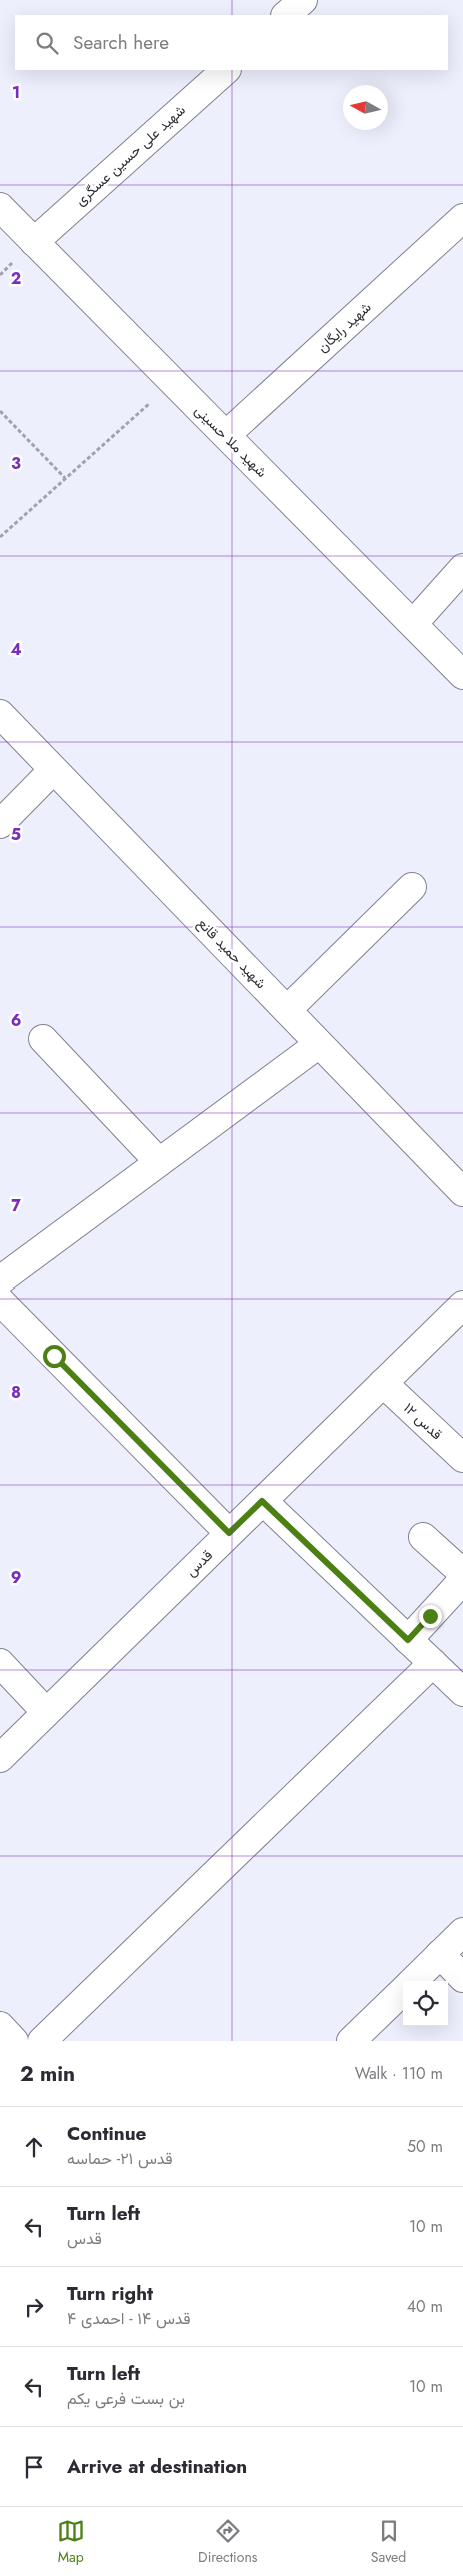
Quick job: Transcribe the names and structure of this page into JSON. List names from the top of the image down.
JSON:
{
  "streets": {
    "street": [
      "شهید علی حسین عسگری",
      "شهید رایگان",
      "شهید ملا حسینی",
      "شهید حمید قانع",
      "قدس ۱۲",
      "قدس"
    ]
  },
  "crossings": [
    ["شهید علی حسین عسگری", "شهید ملا حسینی"],
    ["شهید رایگان", "شهید ملا حسینی"],
    ["قدس ۱۲", "قدس"]
  ],
  "north": "left",
  "page": {
    "search": "Search here",
    "heading": ["2 min", "Walk · 110 m"],
    "list": [
      ["Continue", "قدس ۲۱- حماسه", "50 m"],
      ["Turn left", "قدس", "10 m"],
      ["Turn right", "قدس ۱۴ - احمدی ۴", "40 m"],
      ["Turn left", "بن بست فرعی یکم", "10 m"],
      "Arrive at destination"
    ],
    "nav": ["Map", "Directions", "Saved"]
  },
  "grid": {
    "rows": [
      "1",
      "2",
      "3",
      "4",
      "5",
      "6",
      "7",
      "8",
      "9"
    ]
  }
}
